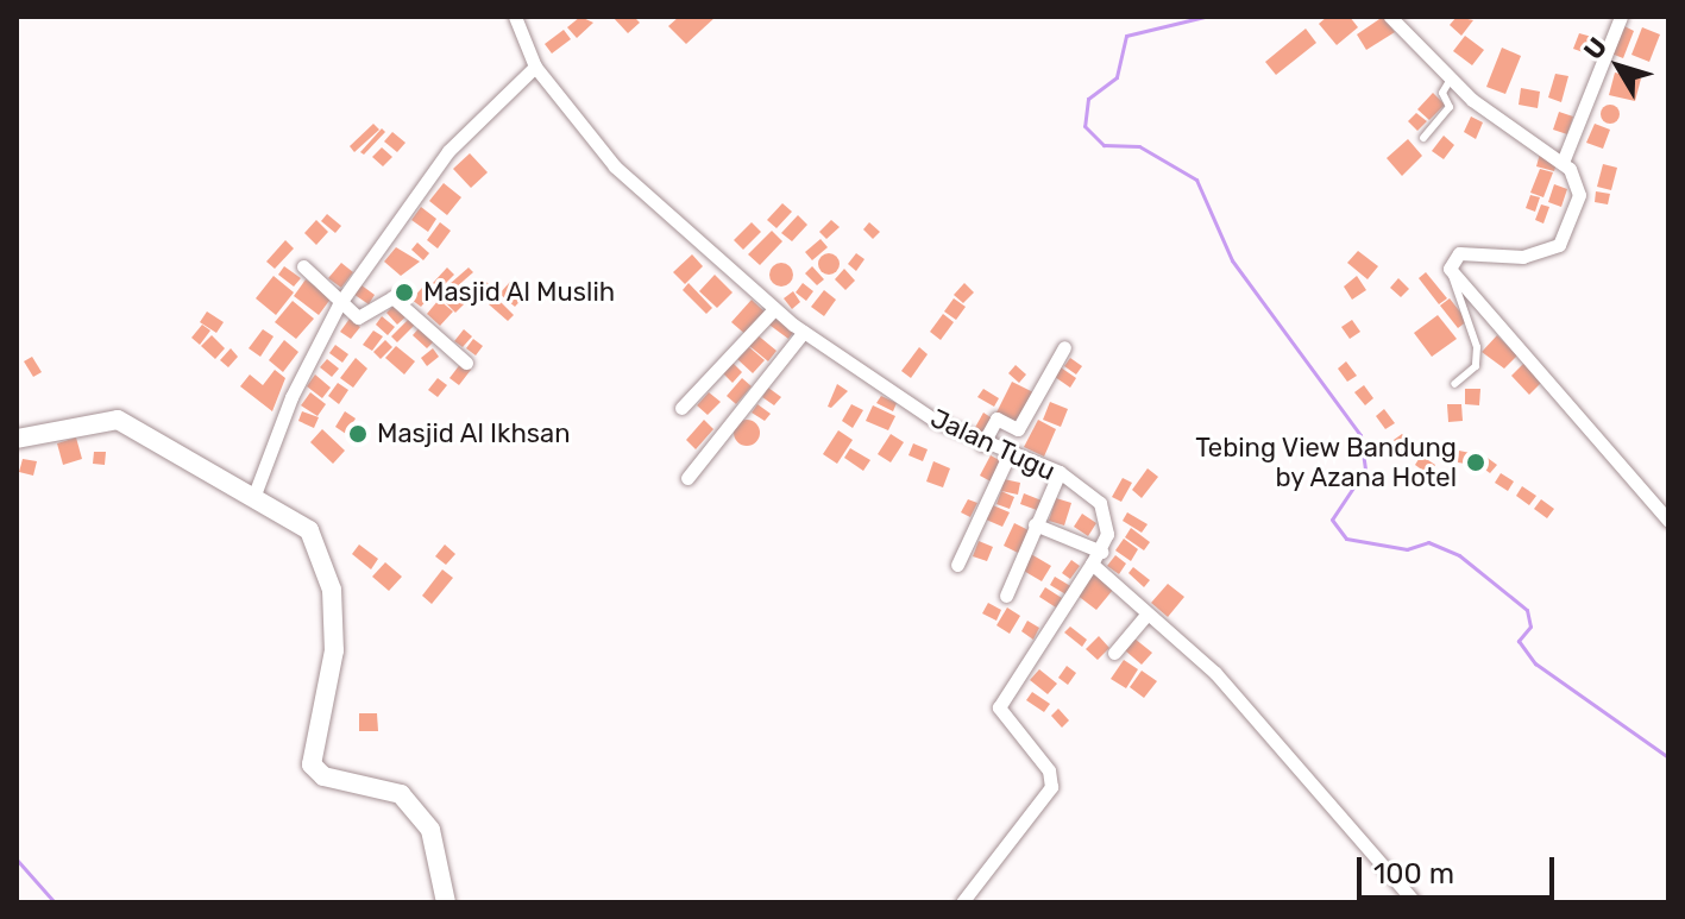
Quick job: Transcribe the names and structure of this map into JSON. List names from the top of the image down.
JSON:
{
  "streets": {
    "street": ["Jalan Tugu"]
  },
  "places": ["Masjid Al Muslih", "Masjid Al Ikhsan", "Tebing View Bandung by Azana Hotel"],
  "scale_bar": "100 m",
  "north": "top left"
}
